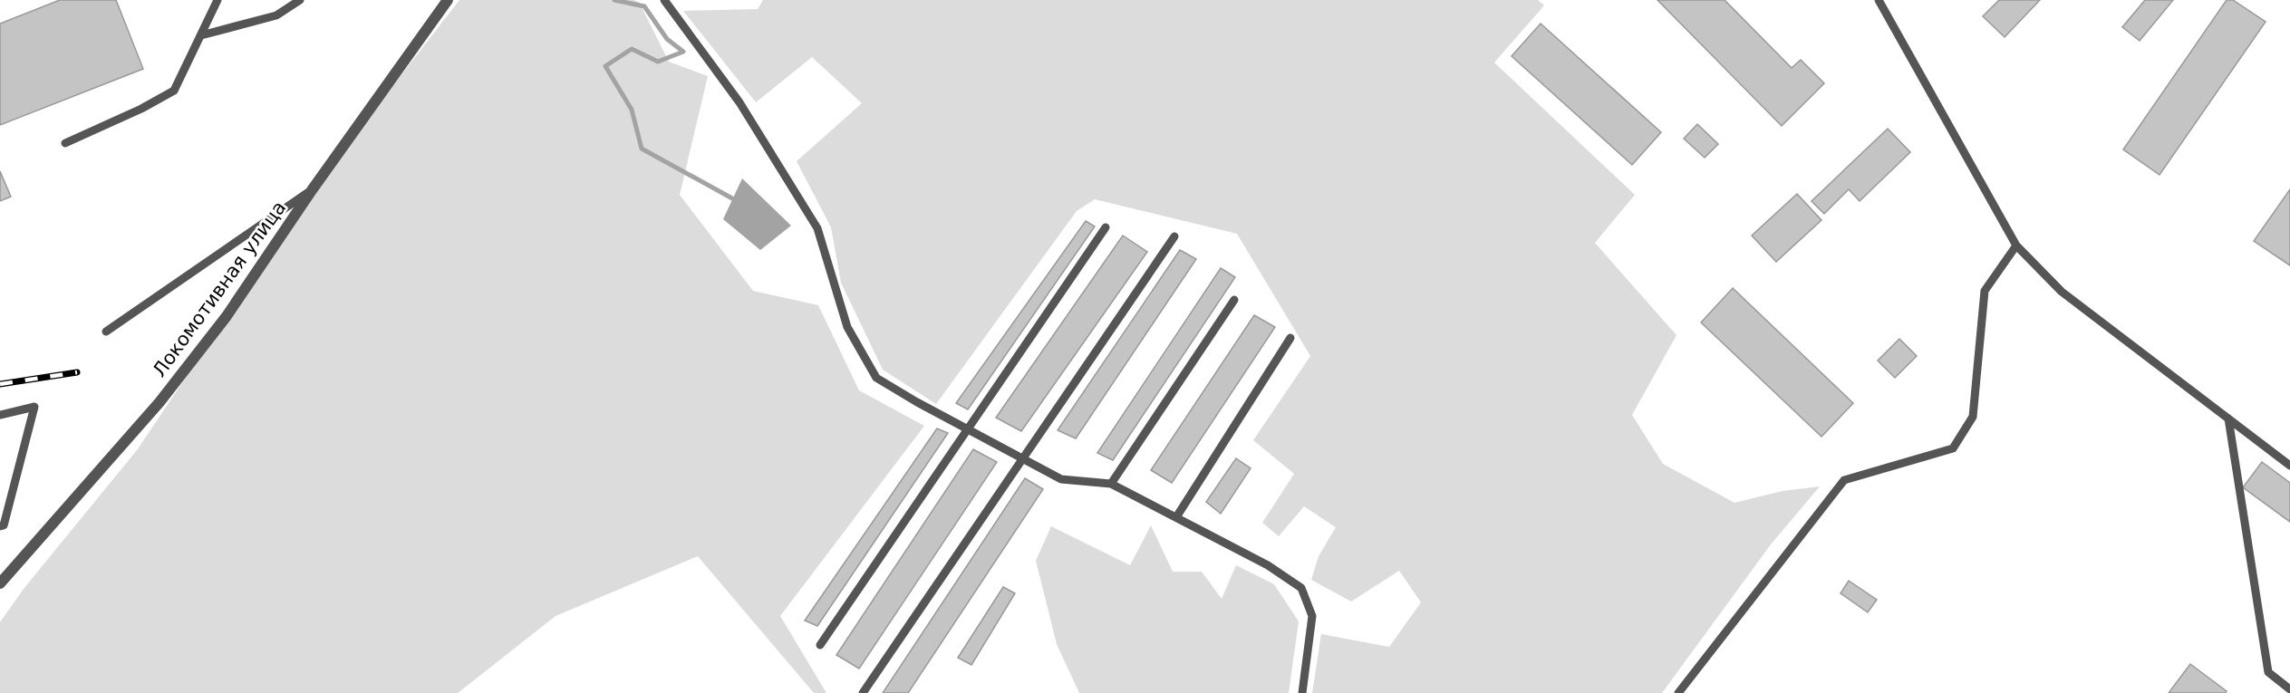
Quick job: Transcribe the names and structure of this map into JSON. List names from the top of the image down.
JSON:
{
  "streets": {
    "street": ["Локомотивная улица"]
  }
}
